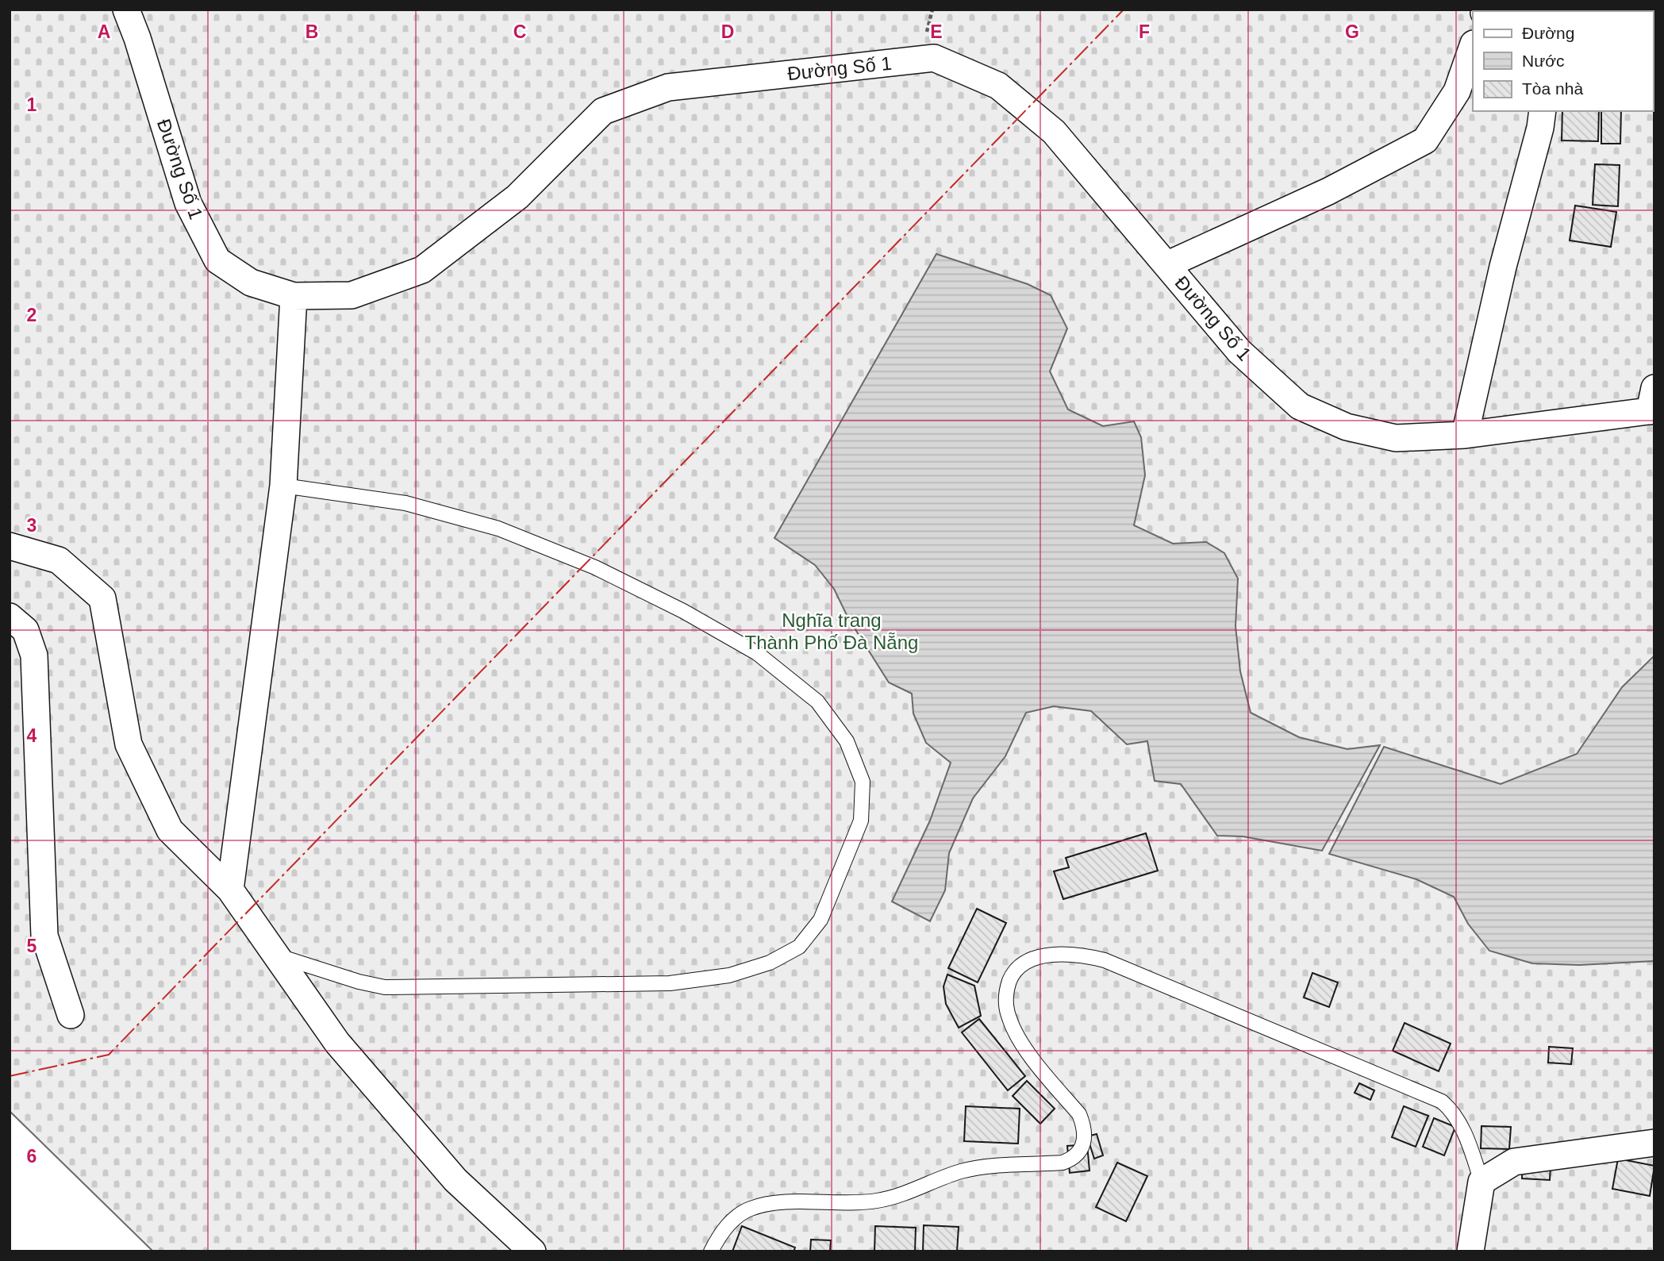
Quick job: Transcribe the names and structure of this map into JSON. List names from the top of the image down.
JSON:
{
  "streets": {
    "street": ["Đường Số 1"]
  },
  "parks": ["Nghĩa trang Thành Phố Đà Nẵng"],
  "legend": ["Đường", "Nước", "Tòa nhà"],
  "grid": {
    "columns": [
      "A",
      "B",
      "C",
      "D",
      "E",
      "F",
      "G"
    ],
    "rows": [
      "1",
      "2",
      "3",
      "4",
      "5",
      "6"
    ]
  }
}
